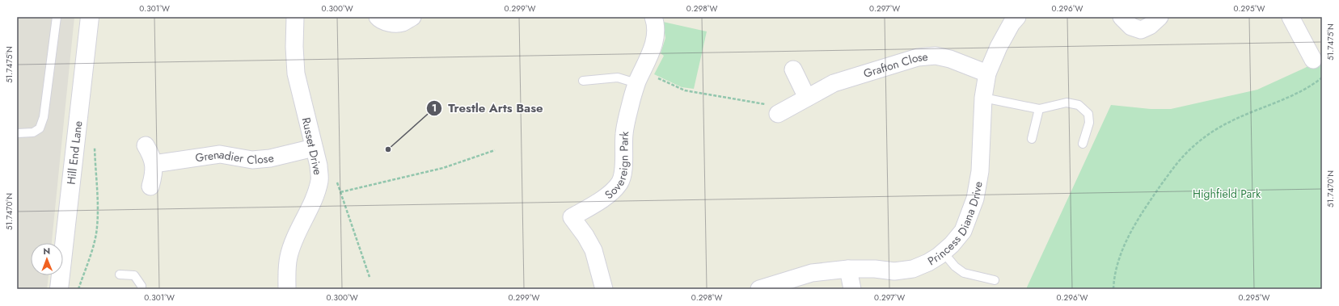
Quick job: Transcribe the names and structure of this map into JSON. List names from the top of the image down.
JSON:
{
  "streets": {
    "street": [
      "Grafton Close",
      "Russet Drive",
      "Hill End Lane",
      "Grenadier Close",
      "Sovereign Park",
      "Princess Diana Drive"
    ]
  },
  "crossings": [
    ["Grafton Close", "Princess Diana Drive"],
    ["Russet Drive", "Grenadier Close"]
  ],
  "parks": ["Highfield Park"],
  "places": ["Trestle Arts Base"],
  "north": "top",
  "coordinates": [
    "0.301°W",
    "0.300°W",
    "0.299°W",
    "0.298°W",
    "0.297°W",
    "0.296°W",
    "0.295°W",
    "51.7475°N",
    "51.7470°N"
  ]
}
